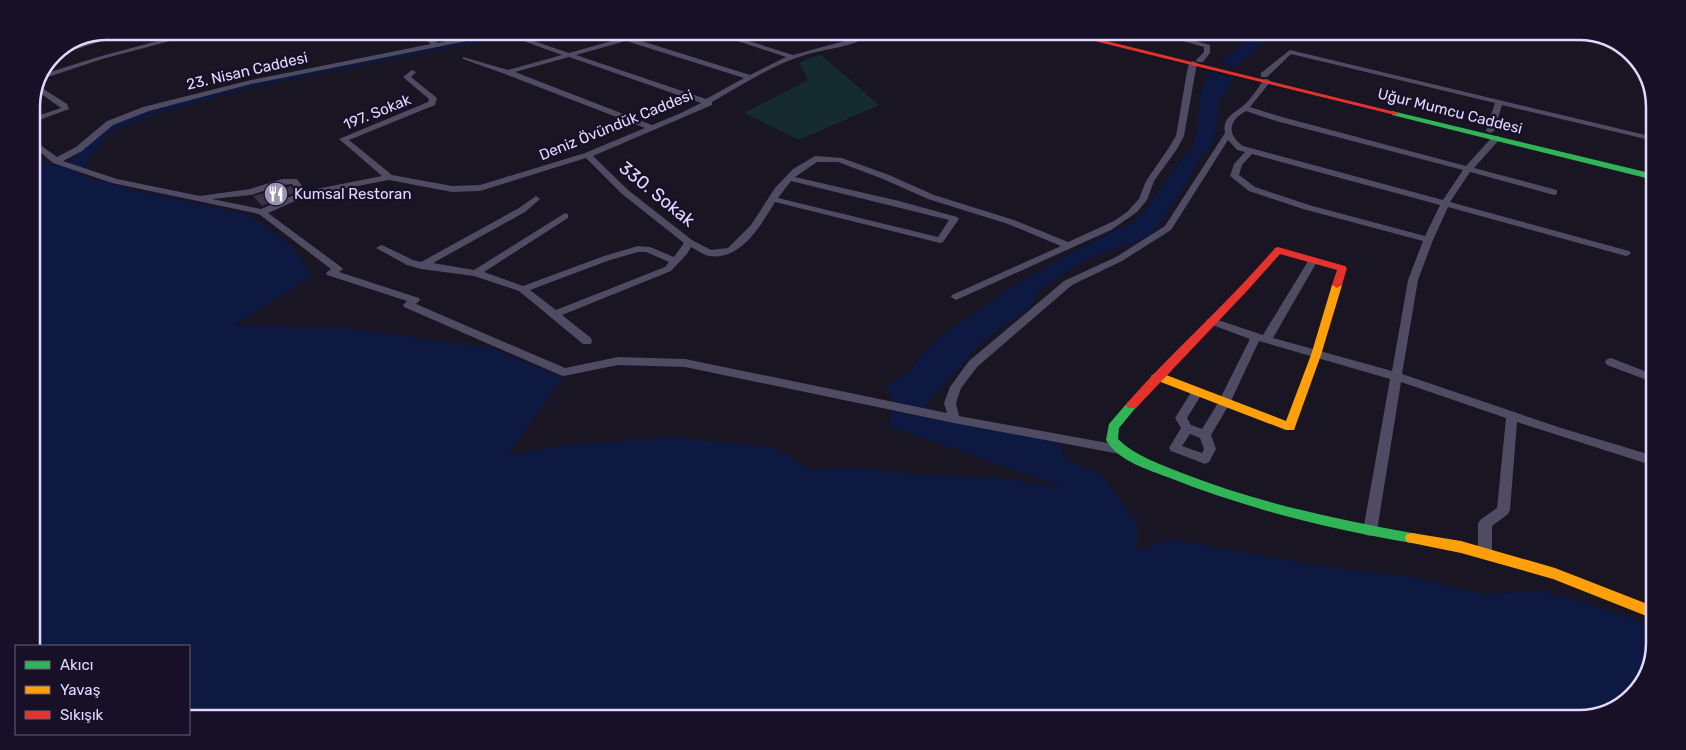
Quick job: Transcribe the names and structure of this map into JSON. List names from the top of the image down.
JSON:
{
  "streets": {
    "street": [
      "23. Nisan Caddesi",
      "Uğur Mumcu Caddesi",
      "197. Sokak",
      "Deniz Övündük Caddesi",
      "330. Sokak"
    ]
  },
  "crossings": [
    ["197. Sokak", "Deniz Övündük Caddesi"],
    ["Deniz Övündük Caddesi", "330. Sokak"]
  ],
  "places": {
    "restaurant": ["Kumsal Restoran"]
  },
  "legend": ["Akıcı", "Yavaş", "Sıkışık"]
}
